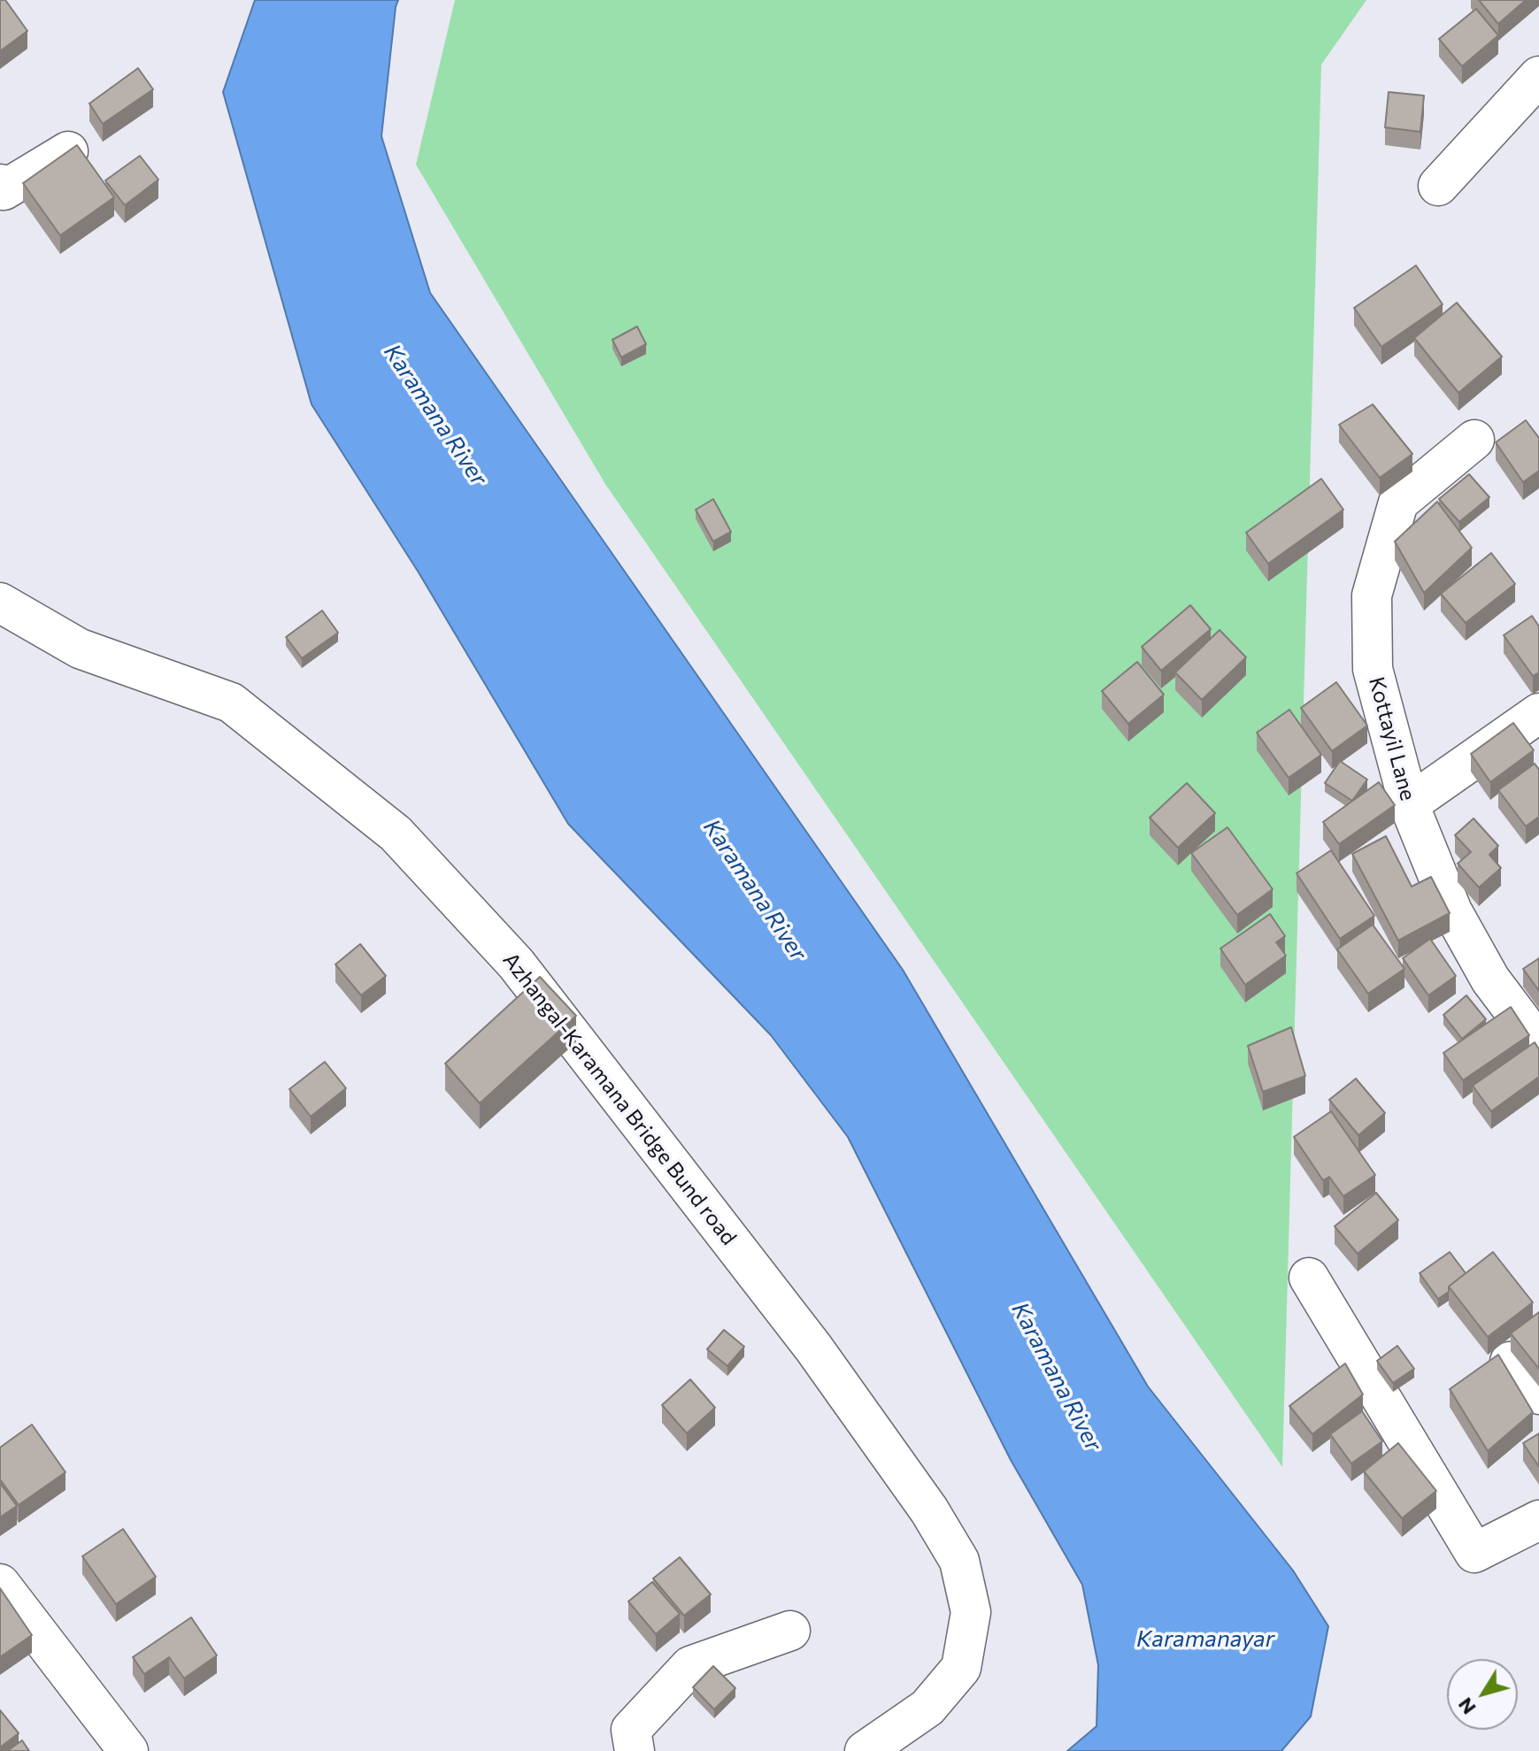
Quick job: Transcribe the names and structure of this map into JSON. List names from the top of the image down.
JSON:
{
  "streets": {
    "street": ["Kottayil Lane", "Azhangal-Karamana Bridge Bund road"]
  },
  "water": ["Karamana River", "Karamanayar"],
  "north": "bottom left"
}
